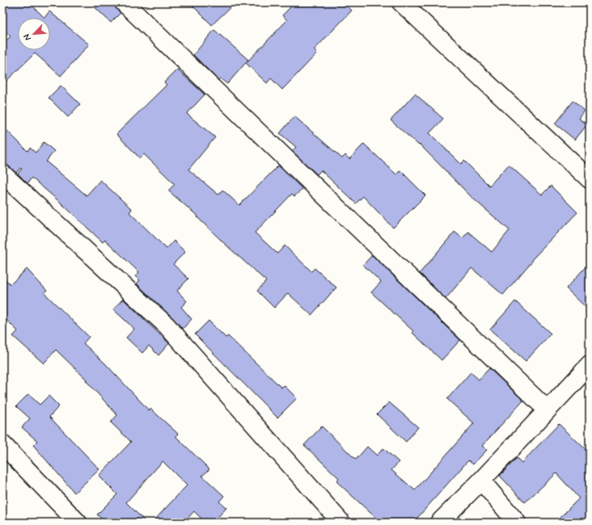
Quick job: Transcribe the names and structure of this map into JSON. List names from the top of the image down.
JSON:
{
  "north": "bottom left"
}
